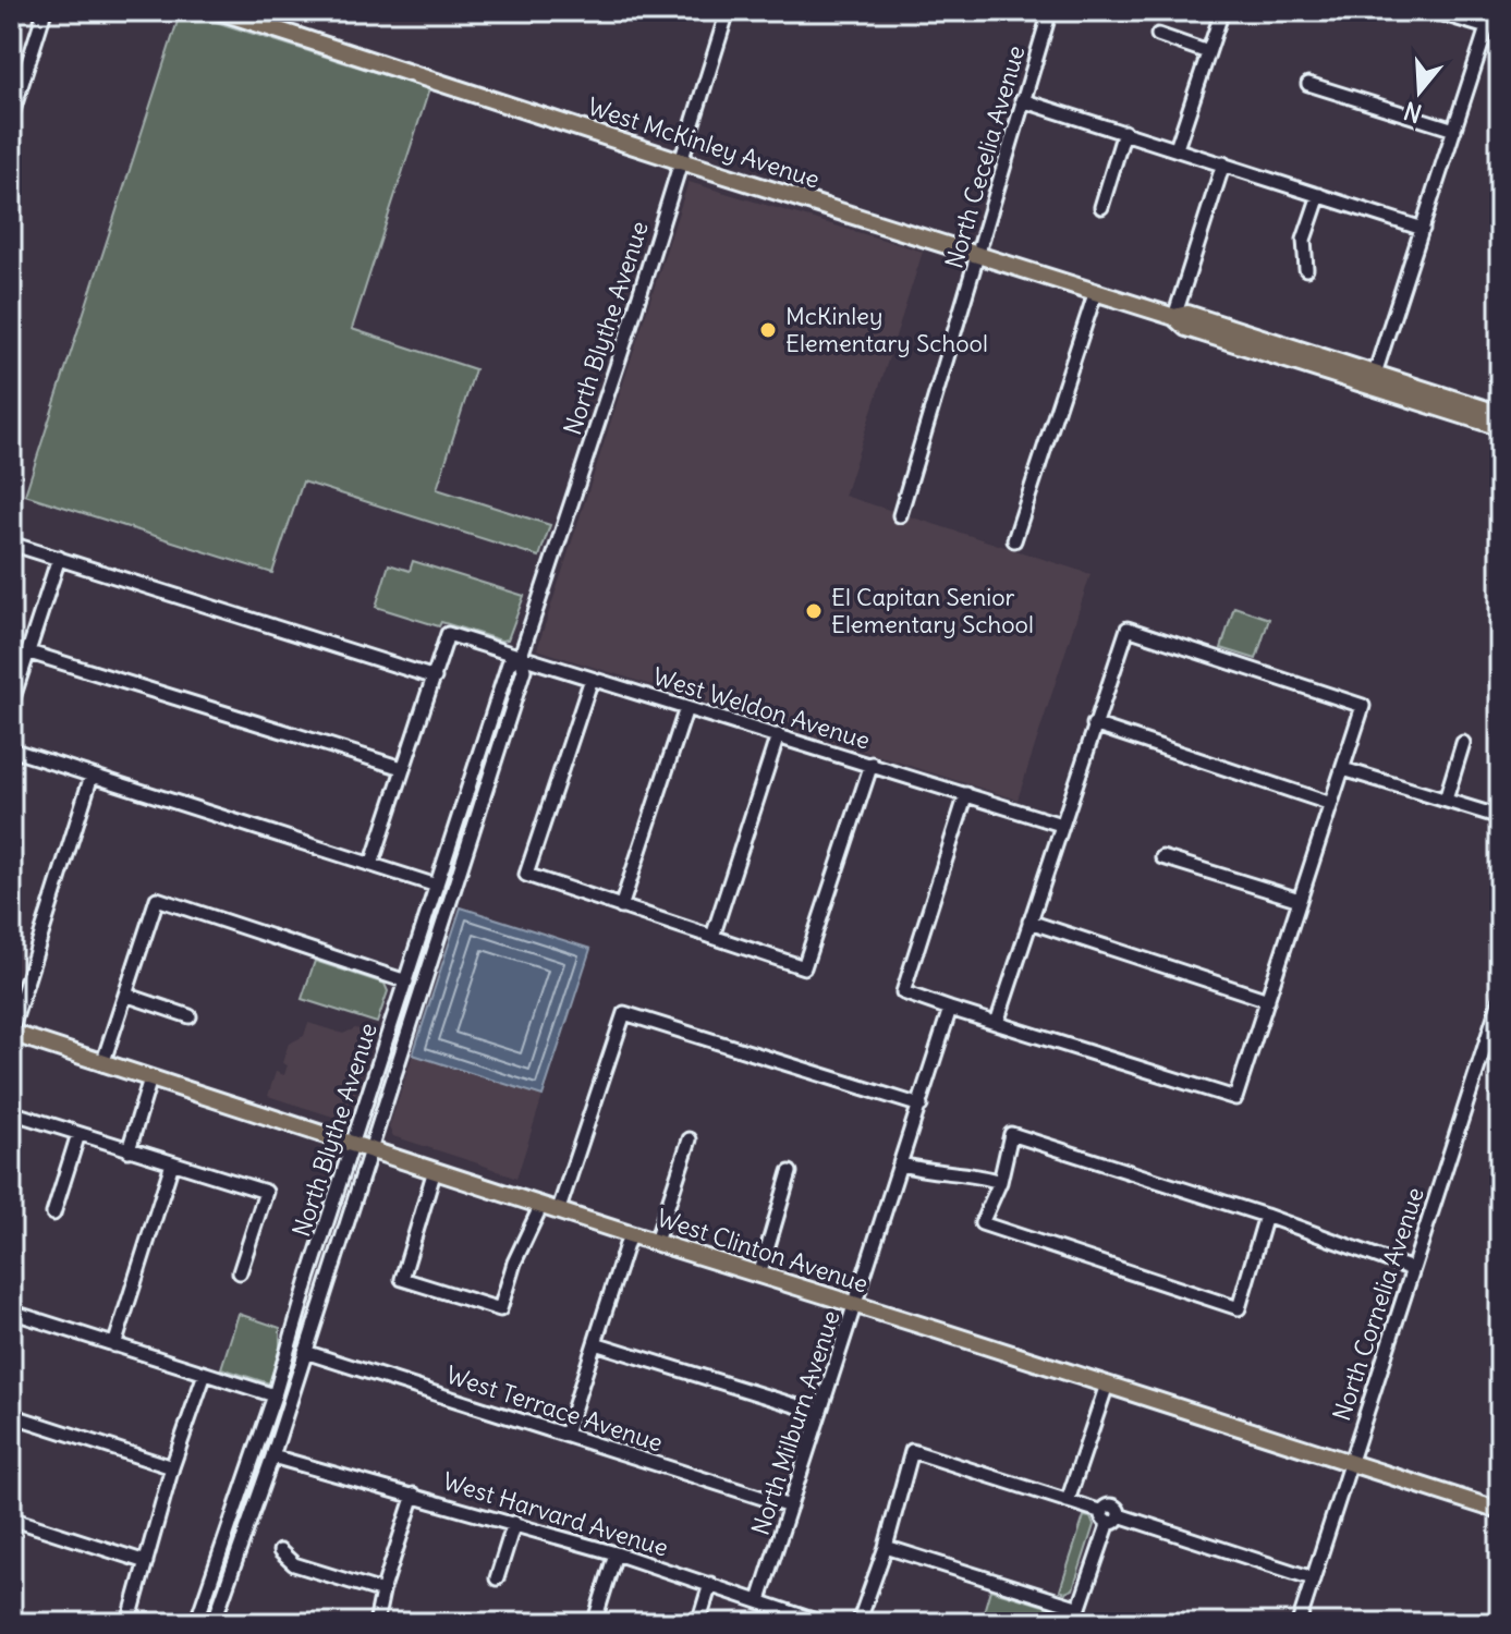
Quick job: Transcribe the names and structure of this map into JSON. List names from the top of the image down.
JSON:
{
  "streets": {
    "main road": ["West McKinley Avenue", "West Clinton Avenue"],
    "street": [
      "North Cecelia Avenue",
      "North Blythe Avenue",
      "West Weldon Avenue",
      "North Cornelia Avenue",
      "West Terrace Avenue",
      "North Milburn Avenue",
      "West Harvard Avenue"
    ]
  },
  "crossings": [
    ["West McKinley Avenue", "North Cecelia Avenue"],
    ["West McKinley Avenue", "North Blythe Avenue"],
    ["North Blythe Avenue", "West Weldon Avenue"],
    ["North Blythe Avenue", "West Clinton Avenue"],
    ["North Blythe Avenue", "West Terrace Avenue"],
    ["North Blythe Avenue", "West Harvard Avenue"],
    ["West Clinton Avenue", "North Cornelia Avenue"],
    ["West Clinton Avenue", "North Milburn Avenue"],
    ["West Terrace Avenue", "North Milburn Avenue"],
    ["North Milburn Avenue", "West Harvard Avenue"]
  ],
  "places": ["McKinley Elementary School", "El Capitan Senior Elementary School"],
  "north": "bottom"
}
